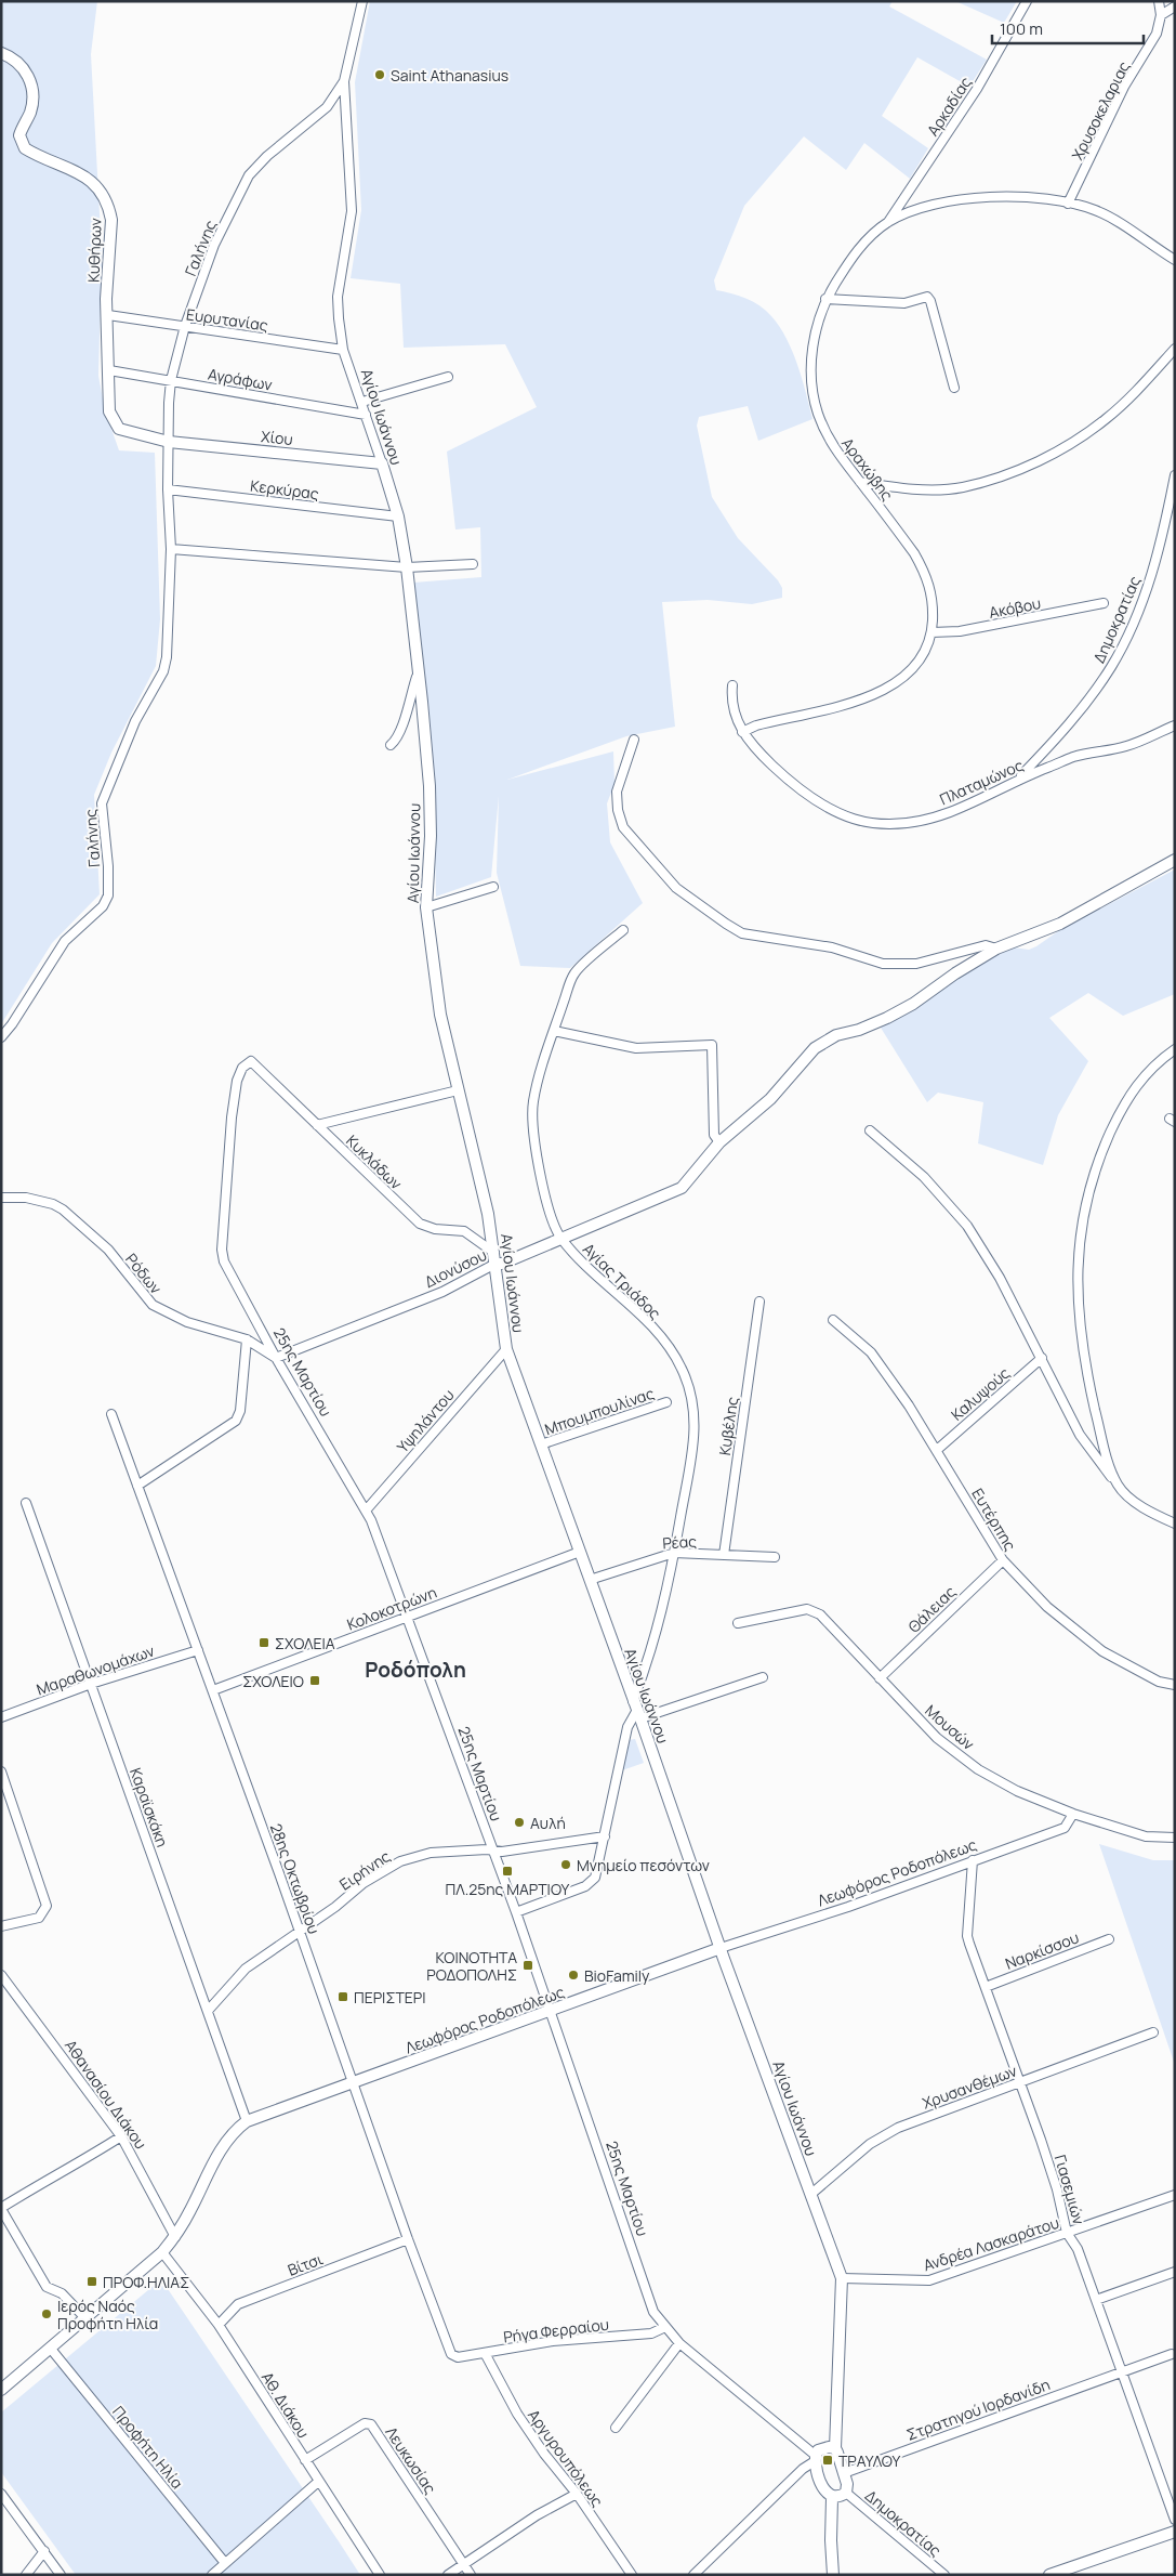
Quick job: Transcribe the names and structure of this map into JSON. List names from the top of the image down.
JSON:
{
  "streets": {
    "street": [
      "Αρκαδίας",
      "Χρυσοκελαριας",
      "Γαλήνης",
      "Κυθήρων",
      "Ευρυτανίας",
      "Αγράφων",
      "Αγίου Ιωάννου",
      "Χίου",
      "Αραχώβης",
      "Κερκύρας",
      "Ακόβου",
      "Δημοκρατίας",
      "Πλαταμώνος",
      "Κυκλάδων",
      "Διονύσου",
      "Ρόδων",
      "Αγίας Τριάδος",
      "25ης Μαρτίου",
      "Καλυψούς",
      "Μπουμπουλίνας",
      "Υψηλάντου",
      "Κυβέλης",
      "Ευτέρπης",
      "Ρέας",
      "Κολοκοτρώνη",
      "Θάλειας",
      "Μαραθωνομάχων",
      "Μουσών",
      "Καραϊσκάκη",
      "Ειρήνης",
      "Λεωφόρος Ροδοπόλεως",
      "28ης Οκτωβρίου",
      "Ναρκίσσου",
      "Χρυσανθέμων",
      "Αθανασίου Διάκου",
      "Γιασεμιών",
      "Ανδρέα Λασκαράτου",
      "Βίτσι",
      "Ρήγα Φερραίου",
      "Αθ. Διάκου",
      "Στρατηγού Ιορδανίδη",
      "Προφήτη Ηλία",
      "Αργυρουπόλεως",
      "Λευκωσίας"
    ]
  },
  "crossings": [
    ["Αρκαδίας", "Αραχώβης"],
    ["Χρυσοκελαριας", "Αραχώβης"],
    ["Γαλήνης", "Κυθήρων"],
    ["Γαλήνης", "Ευρυτανίας"],
    ["Γαλήνης", "Αγράφων"],
    ["Γαλήνης", "Αγίου Ιωάννου"],
    ["Γαλήνης", "Χίου"],
    ["Γαλήνης", "Κερκύρας"],
    ["Κυθήρων", "Ευρυτανίας"],
    ["Κυθήρων", "Αγράφων"],
    ["Κυθήρων", "Χίου"],
    ["Ευρυτανίας", "Αγίου Ιωάννου"],
    ["Αγράφων", "Αγίου Ιωάννου"],
    ["Αγίου Ιωάννου", "Χίου"],
    ["Αγίου Ιωάννου", "Κερκύρας"],
    ["Αγίου Ιωάννου", "Κυκλάδων"],
    ["Αγίου Ιωάννου", "Διονύσου"],
    ["Αγίου Ιωάννου", "Αγίας Τριάδος"],
    ["Αγίου Ιωάννου", "Μπουμπουλίνας"],
    ["Αγίου Ιωάννου", "Υψηλάντου"],
    ["Αγίου Ιωάννου", "Ρέας"],
    ["Αγίου Ιωάννου", "Κολοκοτρώνη"],
    ["Αγίου Ιωάννου", "Λεωφόρος Ροδοπόλεως"],
    ["Αγίου Ιωάννου", "Χρυσανθέμων"],
    ["Αγίου Ιωάννου", "Ανδρέα Λασκαράτου"],
    ["Αραχώβης", "Ακόβου"],
    ["Αραχώβης", "Πλαταμώνος"],
    ["Δημοκρατίας", "Πλαταμώνος"],
    ["Κυκλάδων", "Διονύσου"],
    ["Κυκλάδων", "25ης Μαρτίου"],
    ["Διονύσου", "Ρόδων"],
    ["Διονύσου", "Αγίας Τριάδος"],
    ["Διονύσου", "25ης Μαρτίου"],
    ["Ρόδων", "25ης Μαρτίου"],
    ["Αγίας Τριάδος", "Ρέας"],
    ["25ης Μαρτίου", "Υψηλάντου"],
    ["25ης Μαρτίου", "Κολοκοτρώνη"],
    ["25ης Μαρτίου", "Ειρήνης"],
    ["25ης Μαρτίου", "Λεωφόρος Ροδοπόλεως"],
    ["25ης Μαρτίου", "Ρήγα Φερραίου"],
    ["Καλυψούς", "Ευτέρπης"],
    ["Κυβέλης", "Ρέας"],
    ["Ευτέρπης", "Θάλειας"],
    ["Κολοκοτρώνη", "28ης Οκτωβρίου"],
    ["Θάλειας", "Μουσών"],
    ["Μαραθωνομάχων", "Καραϊσκάκη"],
    ["Μαραθωνομάχων", "28ης Οκτωβρίου"],
    ["Μουσών", "Λεωφόρος Ροδοπόλεως"],
    ["Καραϊσκάκη", "Ειρήνης"],
    ["Καραϊσκάκη", "Λεωφόρος Ροδοπόλεως"],
    ["Ειρήνης", "28ης Οκτωβρίου"],
    ["Λεωφόρος Ροδοπόλεως", "28ης Οκτωβρίου"],
    ["Λεωφόρος Ροδοπόλεως", "Αθανασίου Διάκου"],
    ["Λεωφόρος Ροδοπόλεως", "Γιασεμιών"],
    ["Λεωφόρος Ροδοπόλεως", "Αθ. Διάκου"],
    ["Λεωφόρος Ροδοπόλεως", "Προφήτη Ηλία"],
    ["28ης Οκτωβρίου", "Βίτσι"],
    ["28ης Οκτωβρίου", "Ρήγα Φερραίου"],
    ["Ναρκίσσου", "Γιασεμιών"],
    ["Χρυσανθέμων", "Γιασεμιών"],
    ["Γιασεμιών", "Ανδρέα Λασκαράτου"],
    ["Γιασεμιών", "Στρατηγού Ιορδανίδη"],
    ["Βίτσι", "Αθ. Διάκου"],
    ["Ρήγα Φερραίου", "Αργυρουπόλεως"],
    ["Αθ. Διάκου", "Λευκωσίας"]
  ],
  "districts": ["Ροδόπολη"],
  "places": {
    "other": [
      "Saint Athanasius",
      "Αυλή",
      "Μνημείο πεσόντων",
      "BioFamily",
      "Ιερός Ναός Προφήτη Ηλία"
    ],
    "transit": [
      "ΣΧΟΛΕΙΑ",
      "ΣΧΟΛΕΙΟ",
      "ΠΛ.25ης ΜΑΡΤΙΟΥ",
      "ΚΟΙΝΟΤΗΤΑ ΡΟΔΟΠΟΛΗΣ",
      "ΠΕΡΙΣΤΕΡΙ",
      "ΠΡΟΦ.ΗΛΙΑΣ",
      "ΤΡΑΥΛΟΥ"
    ]
  },
  "scale_bar": "100 m"
}
